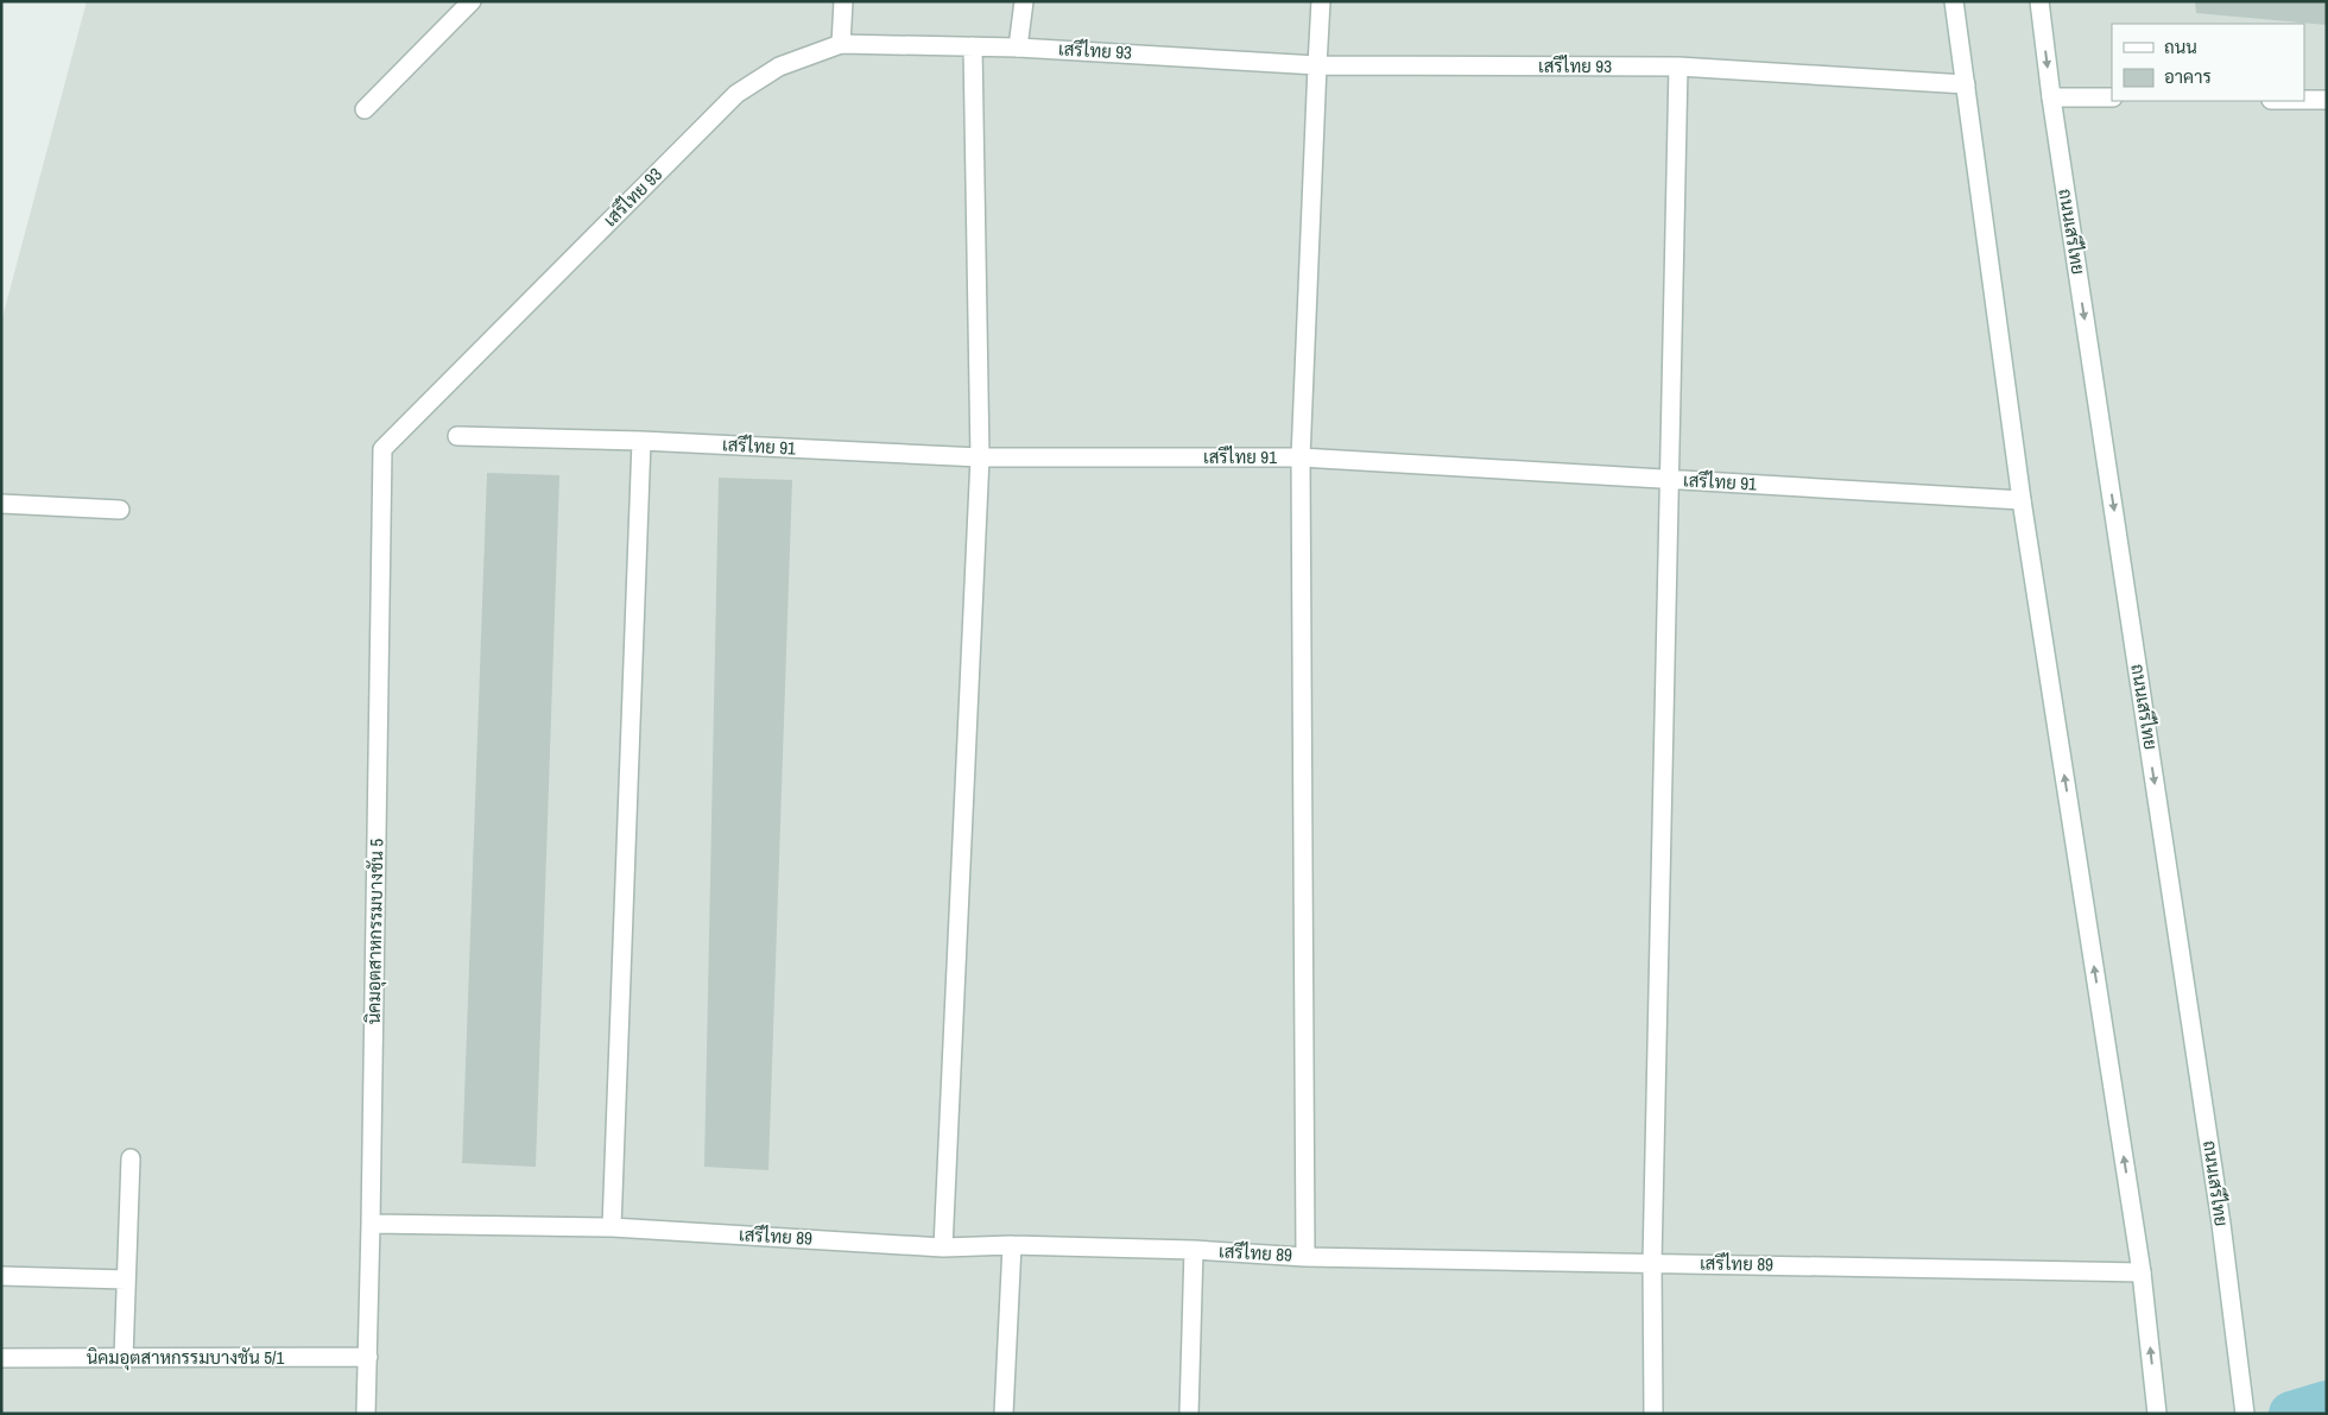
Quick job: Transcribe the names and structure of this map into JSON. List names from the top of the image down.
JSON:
{
  "streets": {
    "street": [
      "เสรีไทย 93",
      "ถนนเสรีไทย",
      "เสรีไทย 91",
      "นิคมอุตสาหกรรมบางชัน 5",
      "เสรีไทย 89",
      "นิคมอุตสาหกรรมบางชัน 5/1"
    ]
  },
  "crossings": [
    ["เสรีไทย 93", "นิคมอุตสาหกรรมบางชัน 5"],
    ["นิคมอุตสาหกรรมบางชัน 5", "เสรีไทย 89"],
    ["นิคมอุตสาหกรรมบางชัน 5", "นิคมอุตสาหกรรมบางชัน 5/1"]
  ],
  "legend": ["ถนน", "อาคาร"]
}
